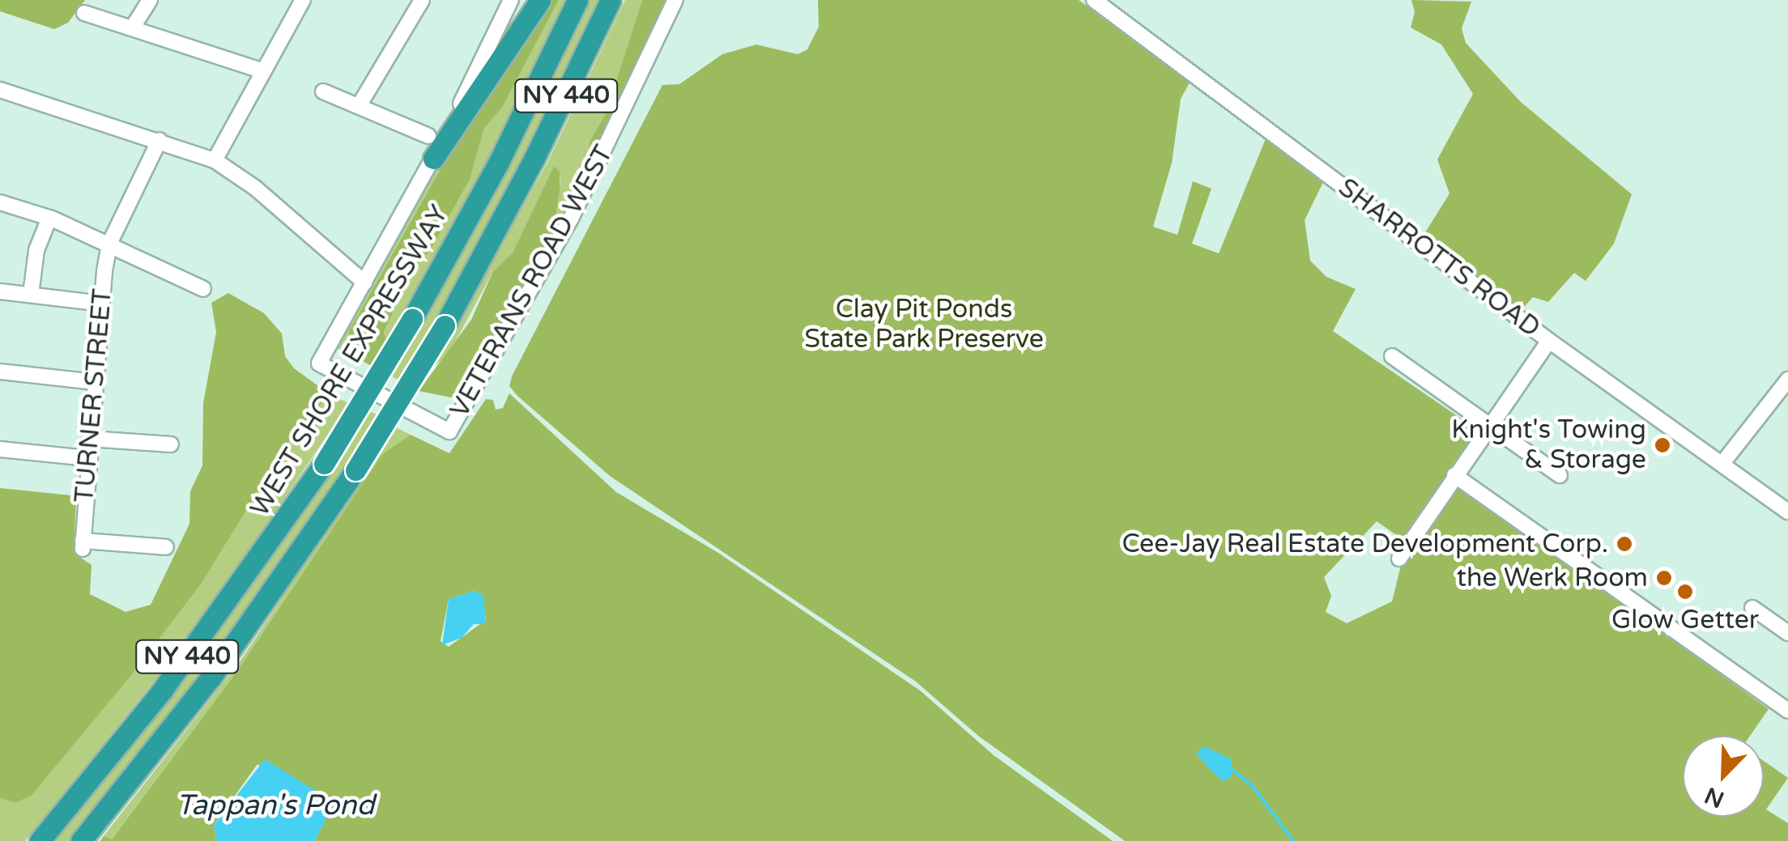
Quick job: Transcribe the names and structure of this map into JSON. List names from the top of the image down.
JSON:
{
  "streets": {
    "highway": ["NY 440", "WEST SHORE EXPRESSWAY"],
    "street": ["SHARROTTS ROAD", "VETERANS ROAD WEST", "TURNER STREET"]
  },
  "water": ["Tappan's Pond"],
  "parks": ["Clay Pit Ponds State Park Preserve"],
  "places": [
    "Knight's Towing & Storage",
    "Cee-Jay Real Estate Development Corp.",
    "the Werk Room",
    "Glow Getter"
  ],
  "north": "bottom left"
}
